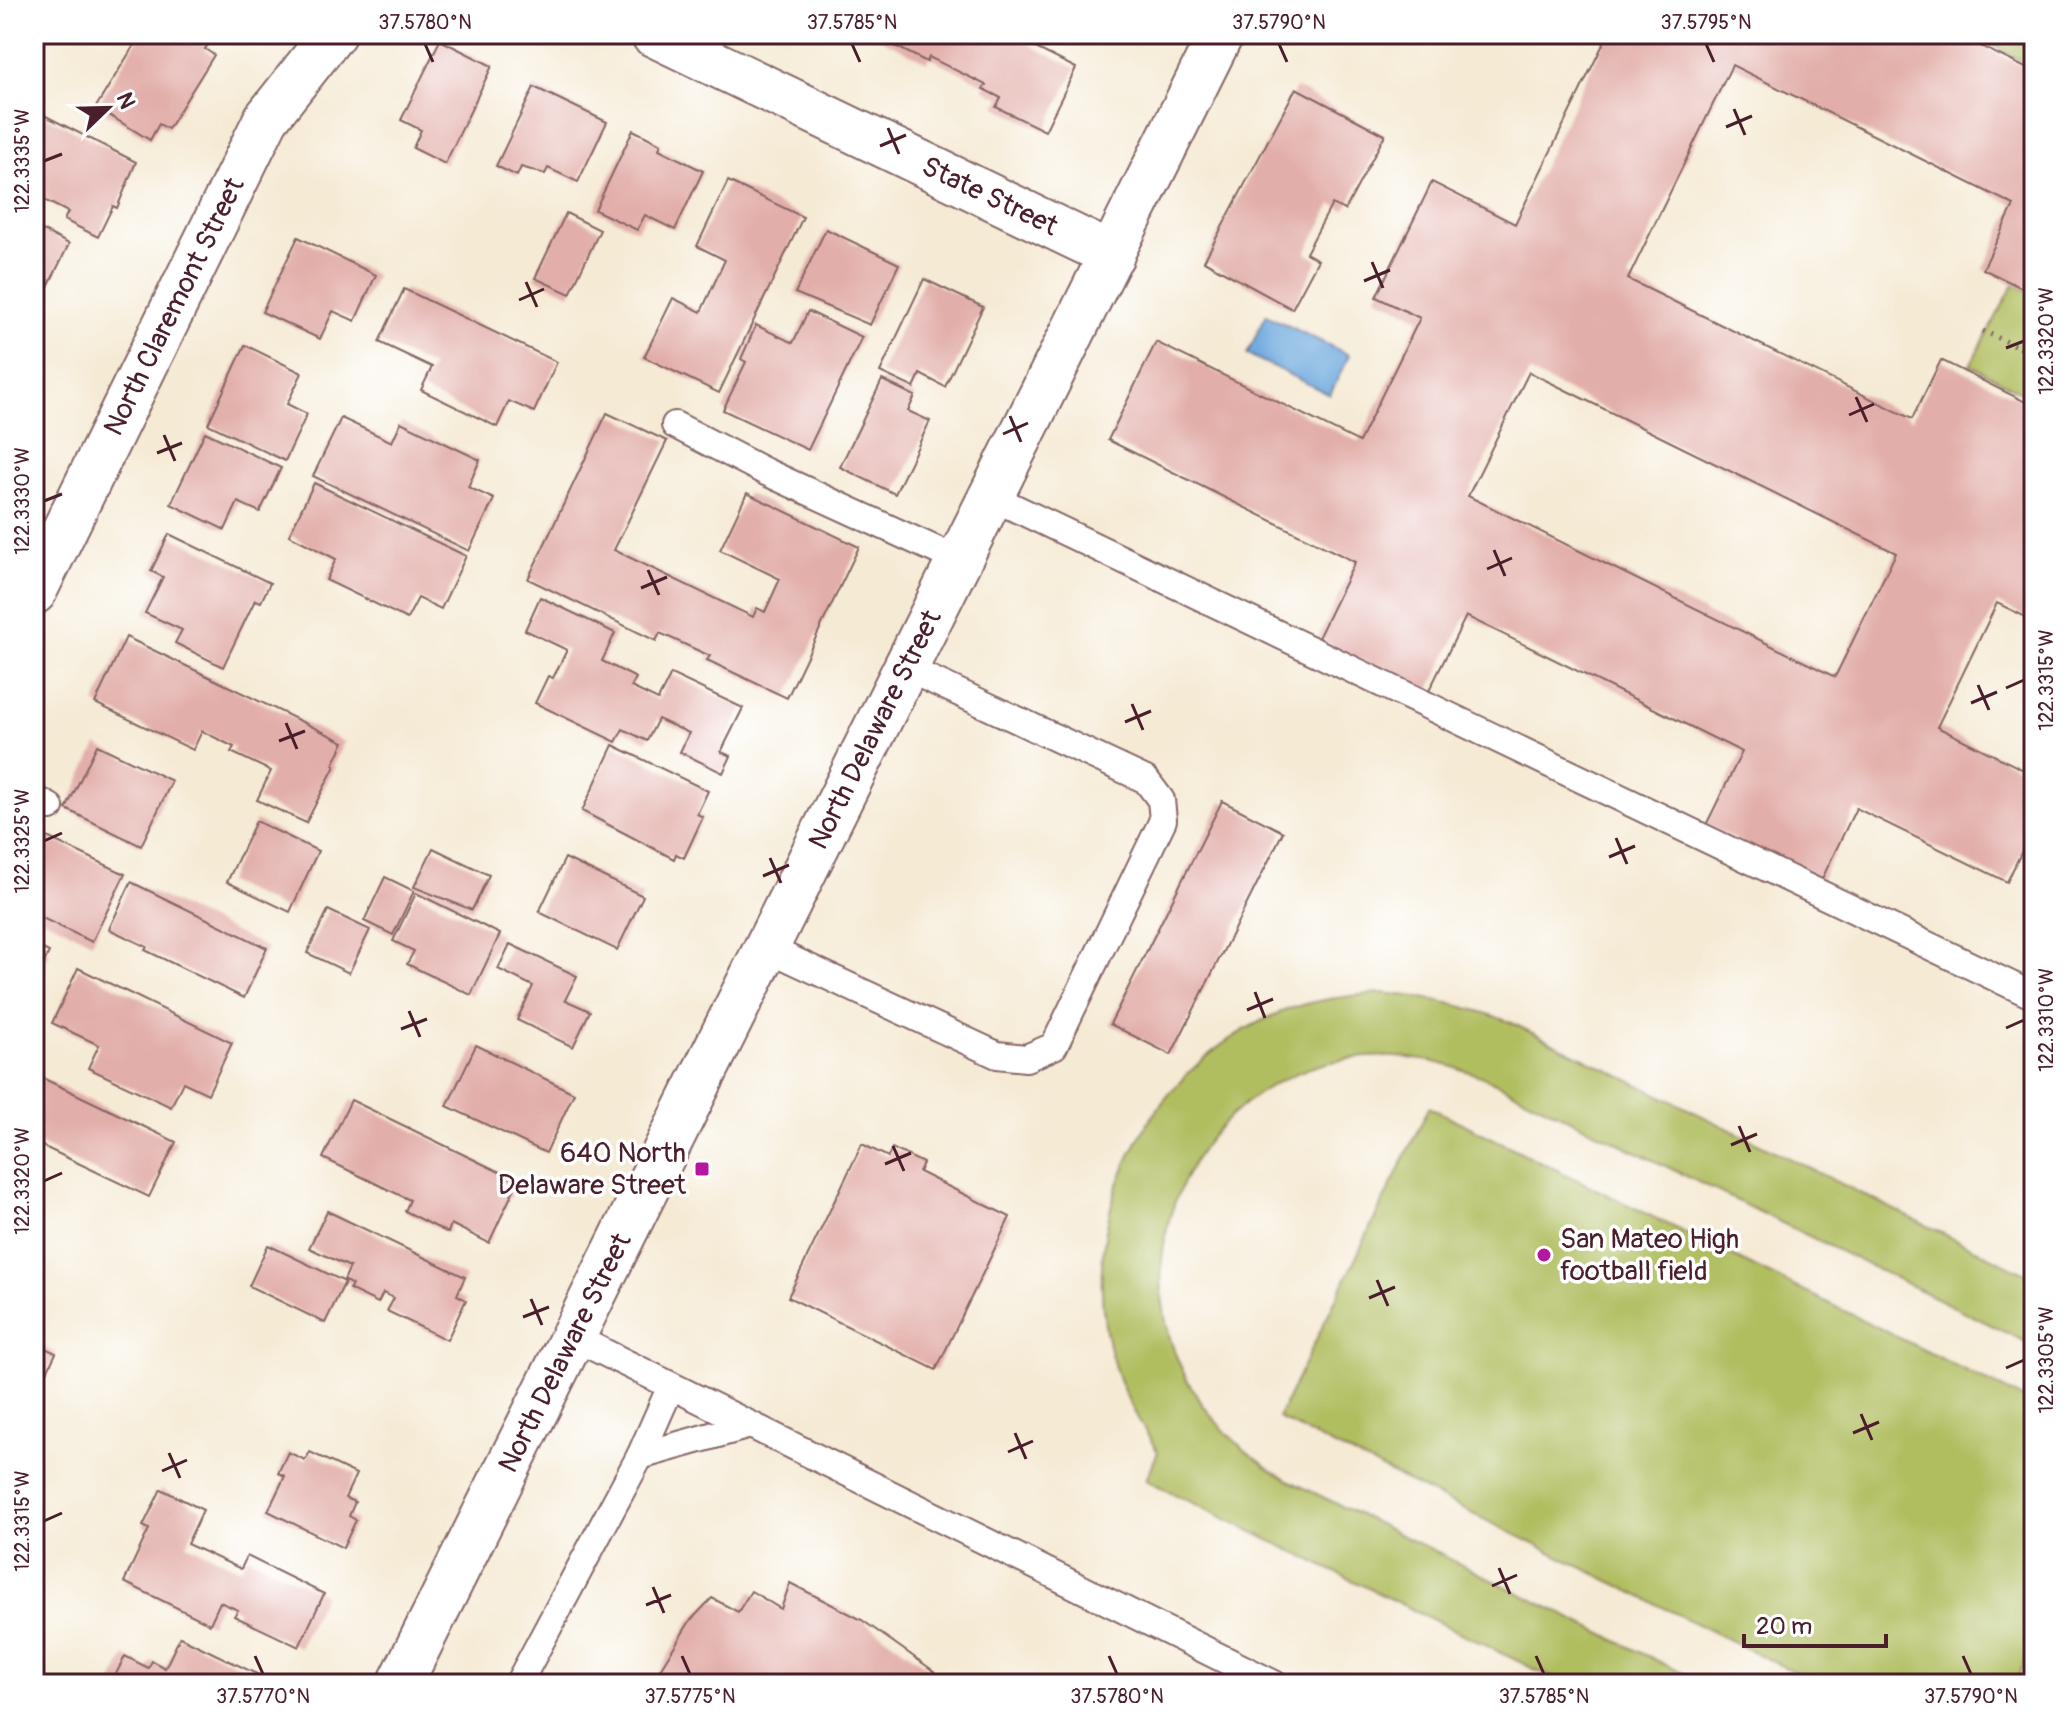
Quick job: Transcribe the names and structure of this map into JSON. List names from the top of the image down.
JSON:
{
  "streets": {
    "main road": ["State Street", "North Claremont Street", "North Delaware Street"]
  },
  "crossings": [
    ["State Street", "North Delaware Street"]
  ],
  "places": {
    "transit": ["640 North Delaware Street"],
    "other": ["San Mateo High football field"]
  },
  "scale_bar": "20 m",
  "north": "top right",
  "coordinates": [
    "37.5780°N",
    "37.5785°N",
    "37.5790°N",
    "37.5795°N",
    "122.3335°W",
    "122.3320°W",
    "122.3330°W",
    "122.3315°W",
    "122.3325°W",
    "122.3310°W",
    "122.3305°W",
    "37.5770°N",
    "37.5775°N"
  ]
}
